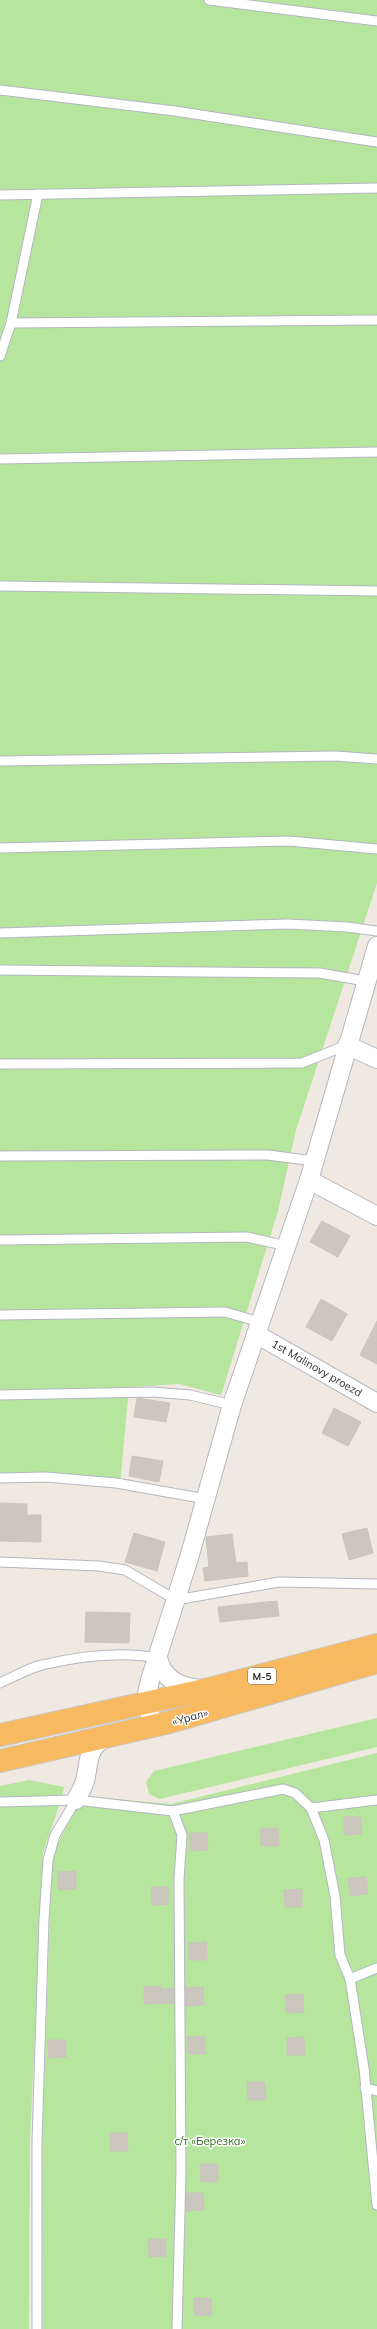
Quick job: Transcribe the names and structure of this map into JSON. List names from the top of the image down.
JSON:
{
  "streets": {
    "highway": ["М-5", "«Урал»"],
    "street": ["1st Malinovy proezd"]
  },
  "parks": ["с/т «Березка»"]
}
